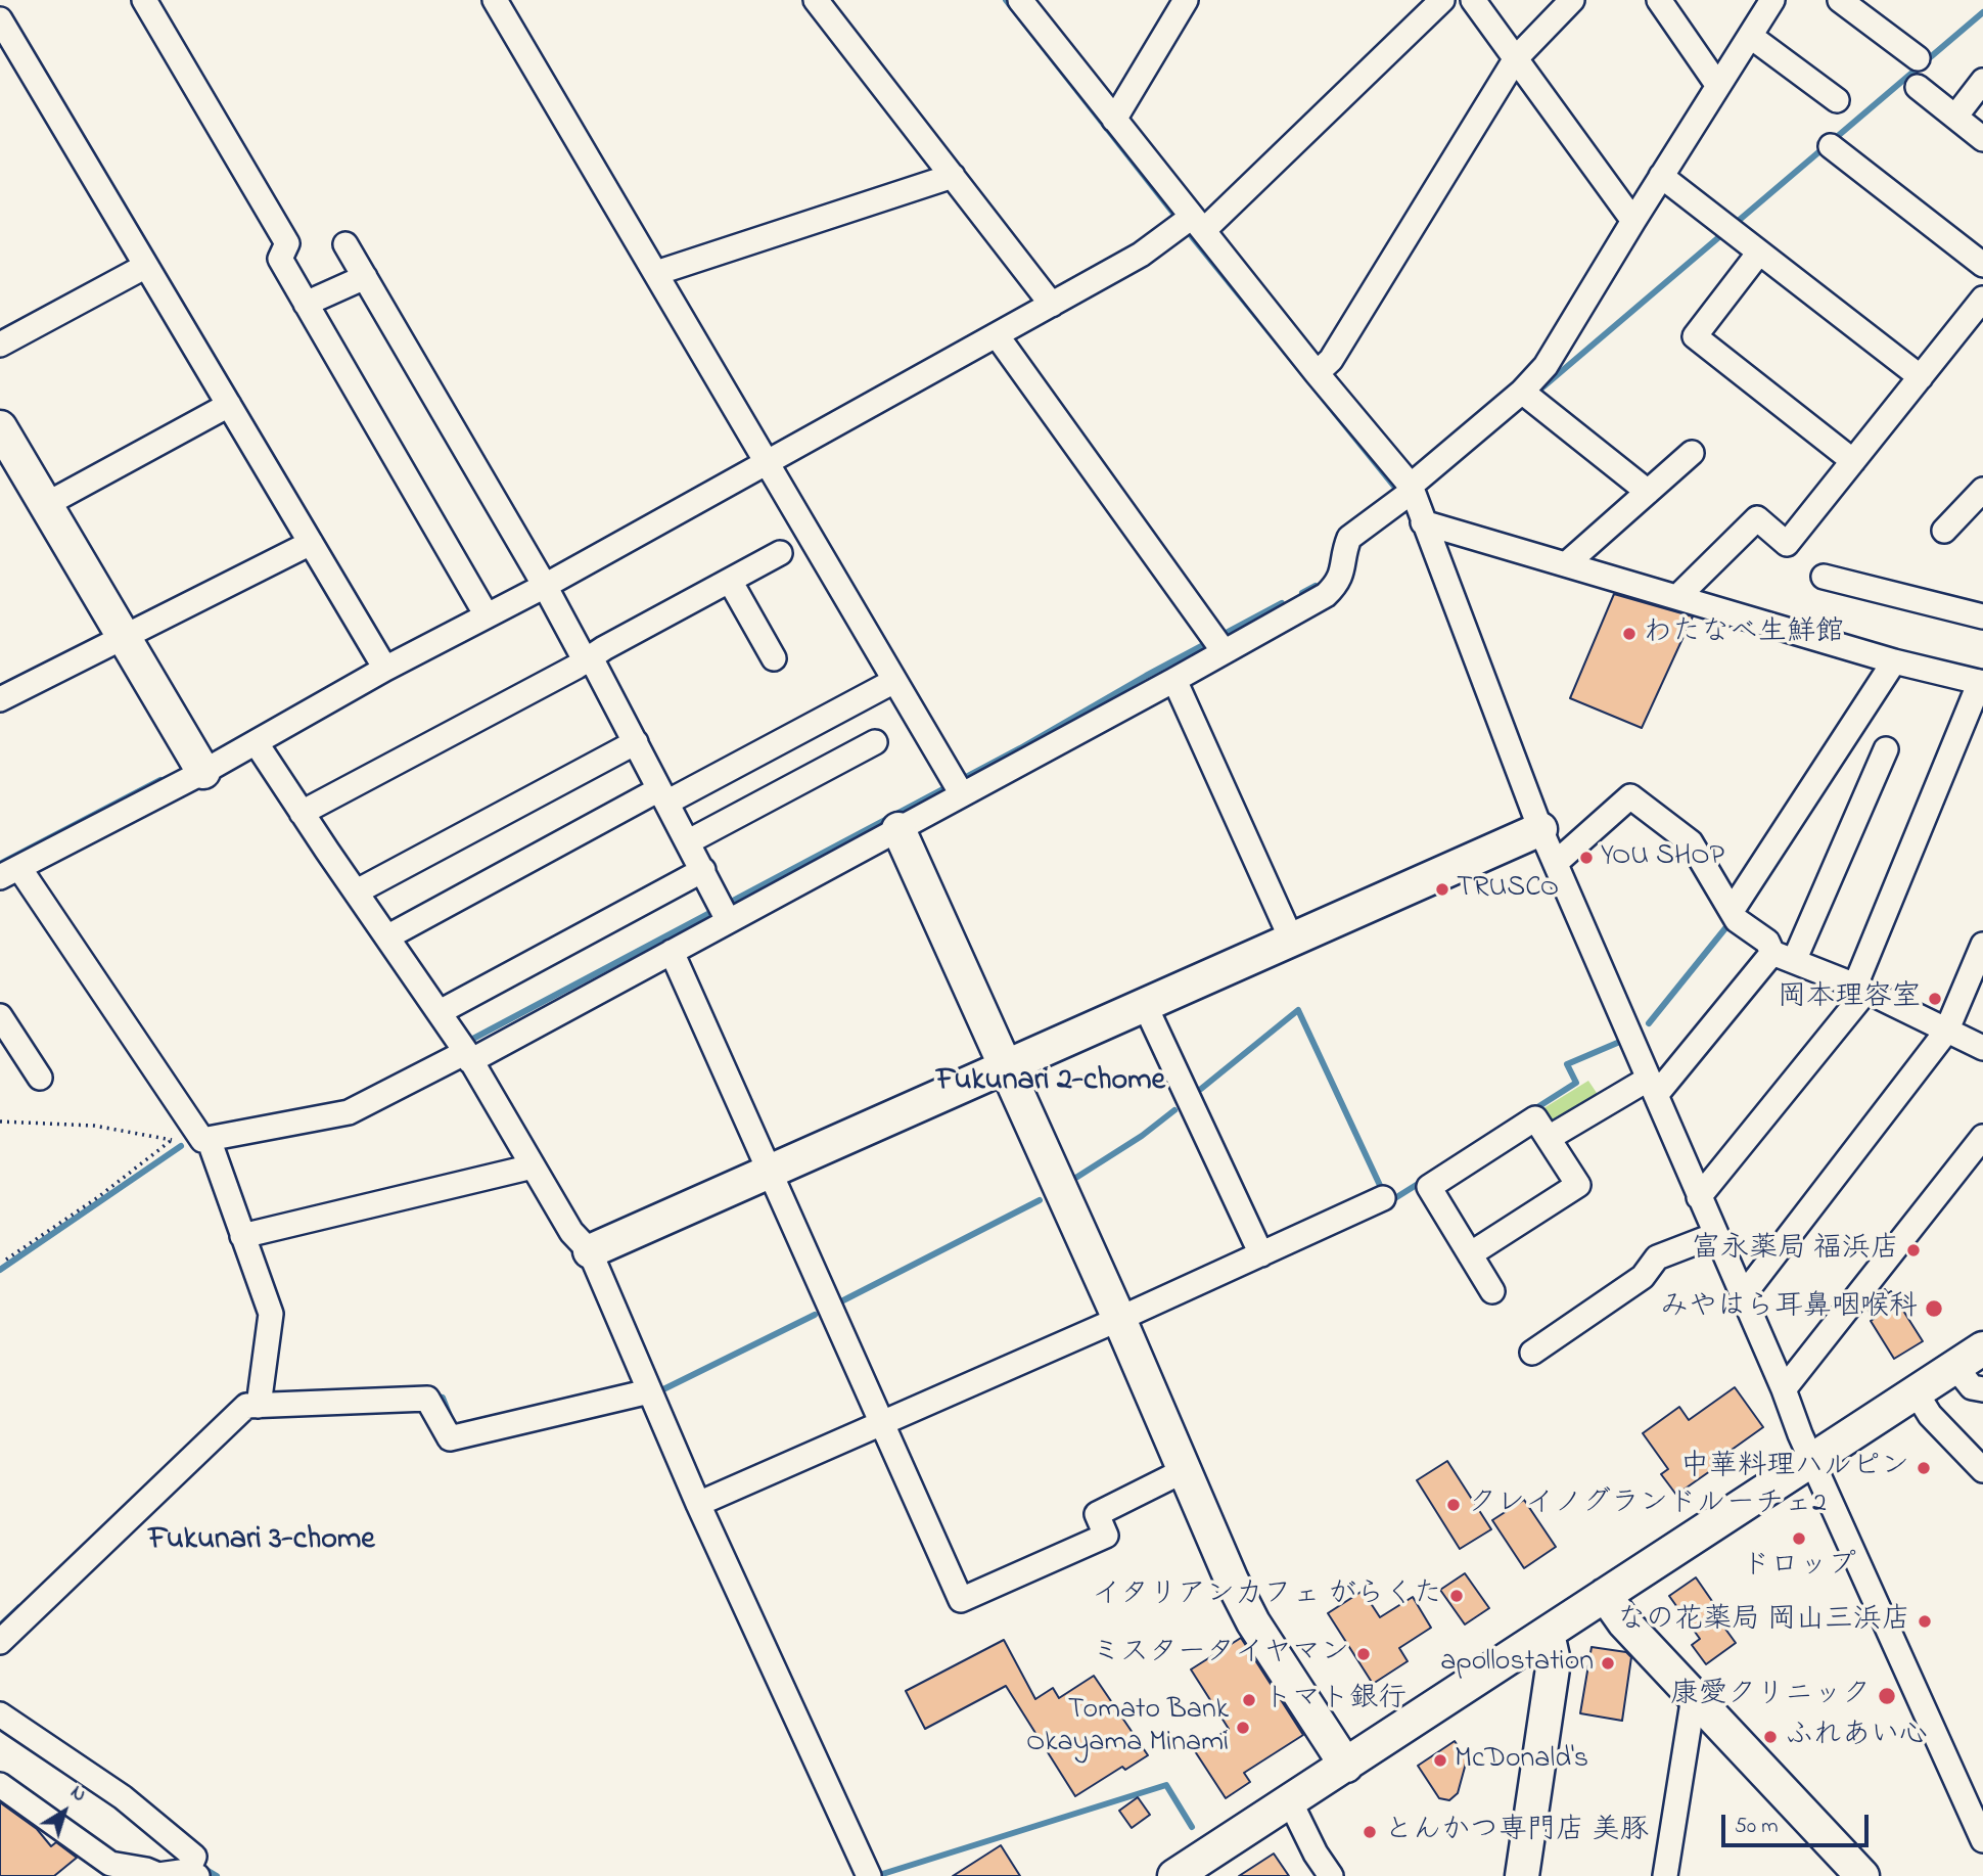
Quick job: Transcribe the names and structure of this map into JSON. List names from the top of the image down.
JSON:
{
  "districts": ["Fukunari 2-chome", "Fukunari 3-chome"],
  "places": [
    "わたなべ生鮮館",
    "YOU SHOP",
    "TRUSCO",
    "岡本理容室",
    "富永薬局 福浜店",
    "みやはら耳鼻咽喉科",
    "中華料理ハルピン",
    "クレイノグランドルーチェ2",
    "ドロップ",
    "イタリアンカフェ がらくた",
    "なの花薬局 岡山三浜店",
    "ミスタータイヤマン",
    "apollostation",
    "康愛クリニック",
    "トマト銀行",
    "Tomato Bank Okayama Minami",
    "ふれあい心",
    "McDonald's",
    "とんかつ専門店 美豚"
  ],
  "scale_bar": "50 m",
  "north": "top right"
}
